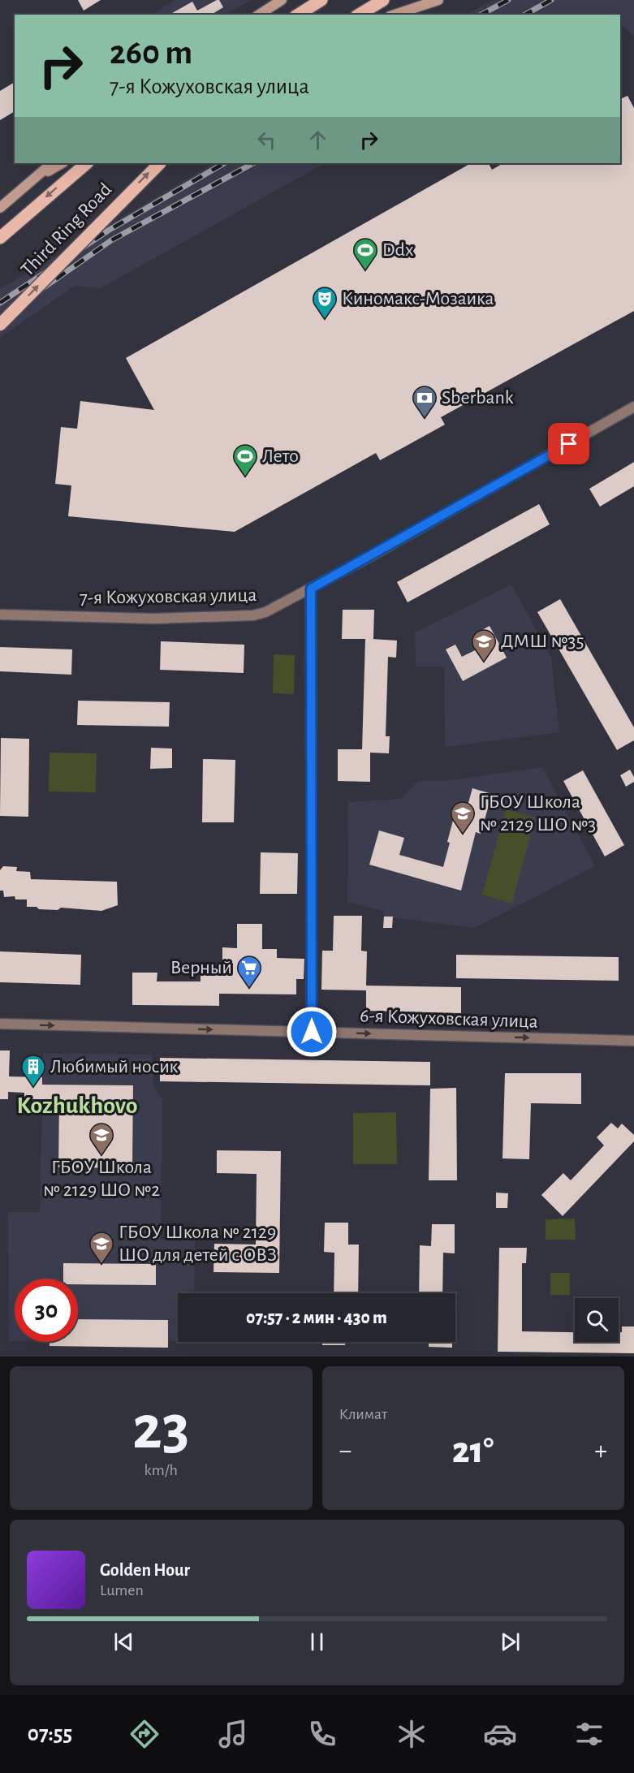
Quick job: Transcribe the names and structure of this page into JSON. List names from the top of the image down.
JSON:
{
  "streets": {
    "main road": ["Third Ring Road"],
    "street": ["7-я Кожуховская улица", "6-я Кожуховская улица"]
  },
  "one_way": ["6-я Кожуховская улица"],
  "districts": ["Kozhukhovo"],
  "places": {
    "sports": ["Ddx", "Лето"],
    "theatre": ["Киномакс-Мозаика"],
    "bank": ["Sberbank"],
    "school or university": [
      "ДМШ №35",
      "ГБОУ Школа № 2129 ШО №3",
      "ГБОУ Школа № 2129 ШО №2",
      "ГБОУ Школа № 2129 ШО для детей с ОВЗ"
    ],
    "supermarket": ["Верный"],
    "building": ["Любимый носик"]
  },
  "page": {
    "turn": ["260 m", "7-я Кожуховская улица"],
    "limit": "30",
    "trip": "07:57 · 2 мин · 430 m",
    "tile": [
      ["23", "km/h"],
      "Климат"
    ],
    "heat": ["−", "21°", "+"],
    "song": ["Golden Hour", "Lumen"],
    "tabs": "07:55"
  }
}
